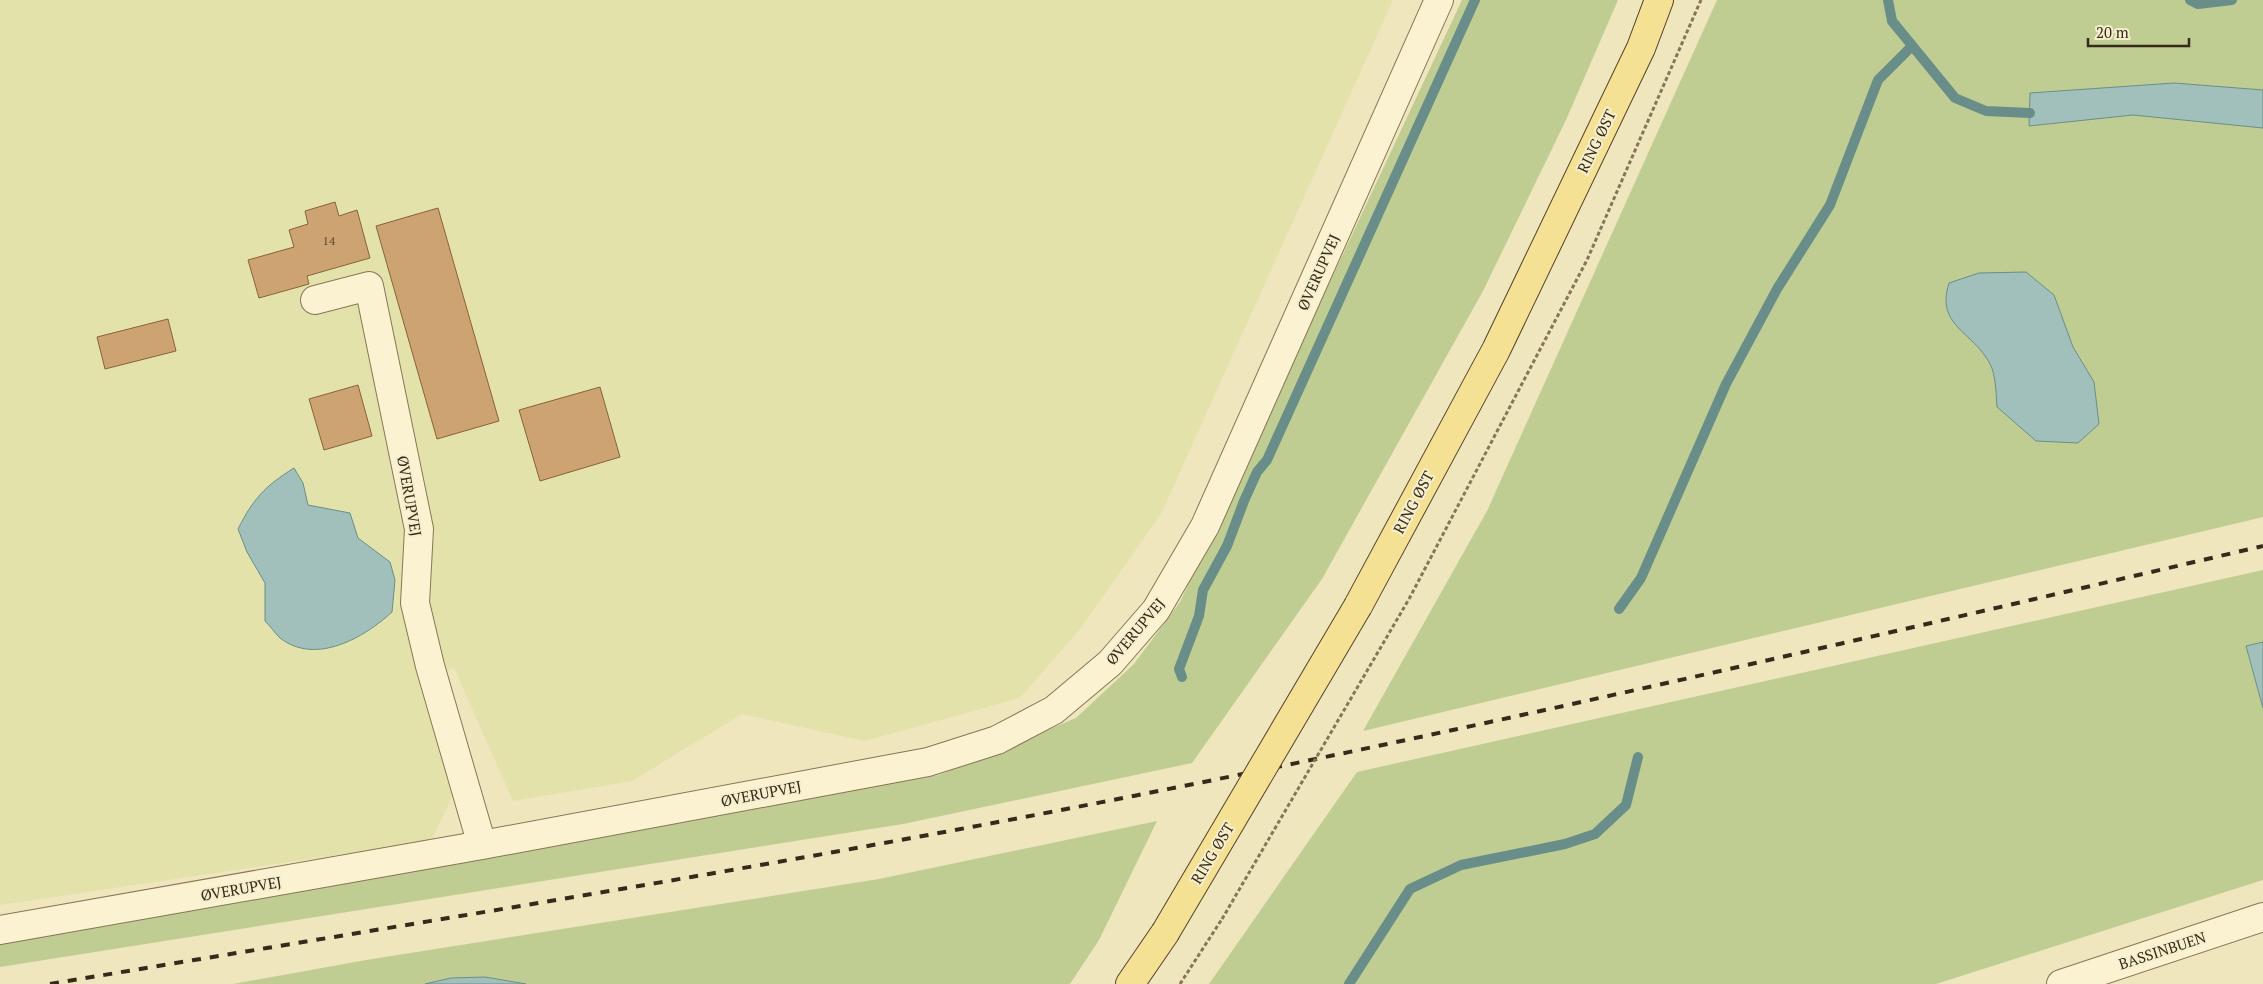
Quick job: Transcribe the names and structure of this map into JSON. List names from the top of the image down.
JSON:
{
  "streets": {
    "main road": ["RING ØST"],
    "street": ["ØVERUPVEJ", "BASSINBUEN"]
  },
  "house_numbers": ["14"],
  "scale_bar": "20 m"
}
